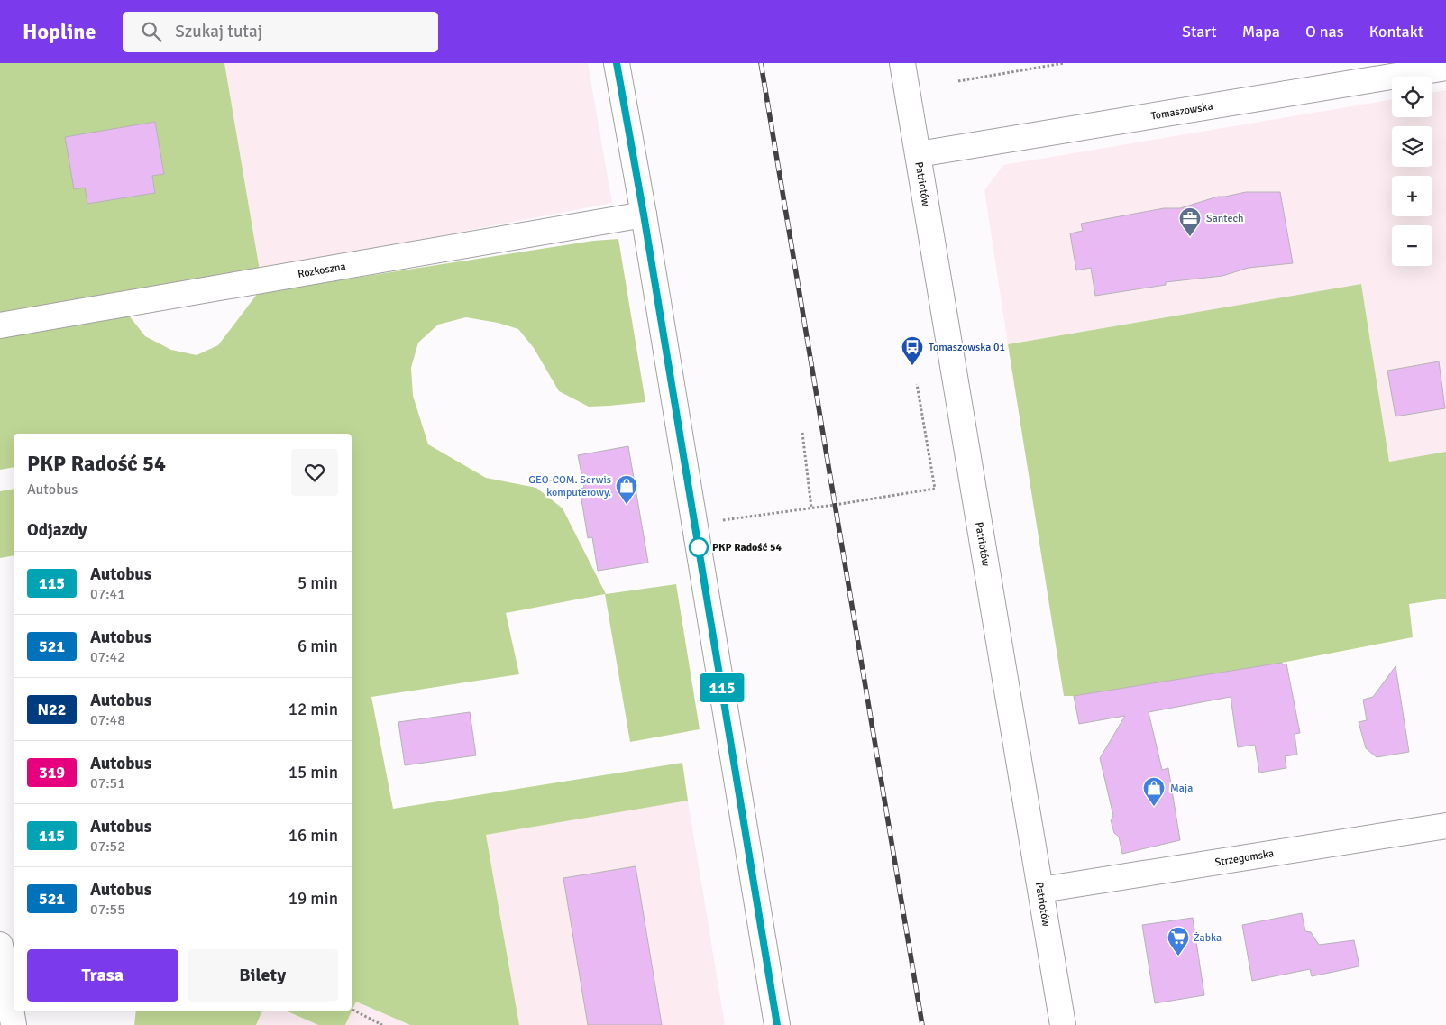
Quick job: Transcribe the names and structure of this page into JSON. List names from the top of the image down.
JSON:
{
  "streets": {
    "main road": [
      "Tomaszowska",
      "Patriotów",
      "Rozkoszna",
      "Strzegomska"
    ]
  },
  "crossings": [
    ["Tomaszowska", "Patriotów"],
    ["Patriotów", "Strzegomska"]
  ],
  "places": {
    "office": ["Santech"],
    "bus stop": ["Tomaszowska 01"],
    "shop": ["GEO-COM. Serwis komputerowy.", "Maja"],
    "other": ["PKP Radość 54"],
    "supermarket": ["Żabka"]
  },
  "lines": ["bus line 115"],
  "page": {
    "header": "Hopline",
    "search": "Szukaj tutaj",
    "nav": [
      "Start",
      "Mapa",
      "O nas",
      "Kontakt"
    ],
    "on_map": "115",
    "map_buttons": ["+", "−"],
    "heading": [
      ["PKP Radość 54", "Autobus"],
      "Odjazdy"
    ],
    "list": [
      {
        "mark": "115",
        "name": "Autobus",
        "note": "07:41",
        "value": "5 min"
      },
      {
        "mark": "521",
        "name": "Autobus",
        "note": "07:42",
        "value": "6 min"
      },
      {
        "mark": "N22",
        "name": "Autobus",
        "note": "07:48",
        "value": "12 min"
      },
      {
        "mark": "319",
        "name": "Autobus",
        "note": "07:51",
        "value": "15 min"
      },
      {
        "mark": "115",
        "name": "Autobus",
        "note": "07:52",
        "value": "16 min"
      },
      {
        "mark": "521",
        "name": "Autobus",
        "note": "07:55",
        "value": "19 min"
      }
    ],
    "buttons": ["Trasa", "Bilety"]
  }
}
